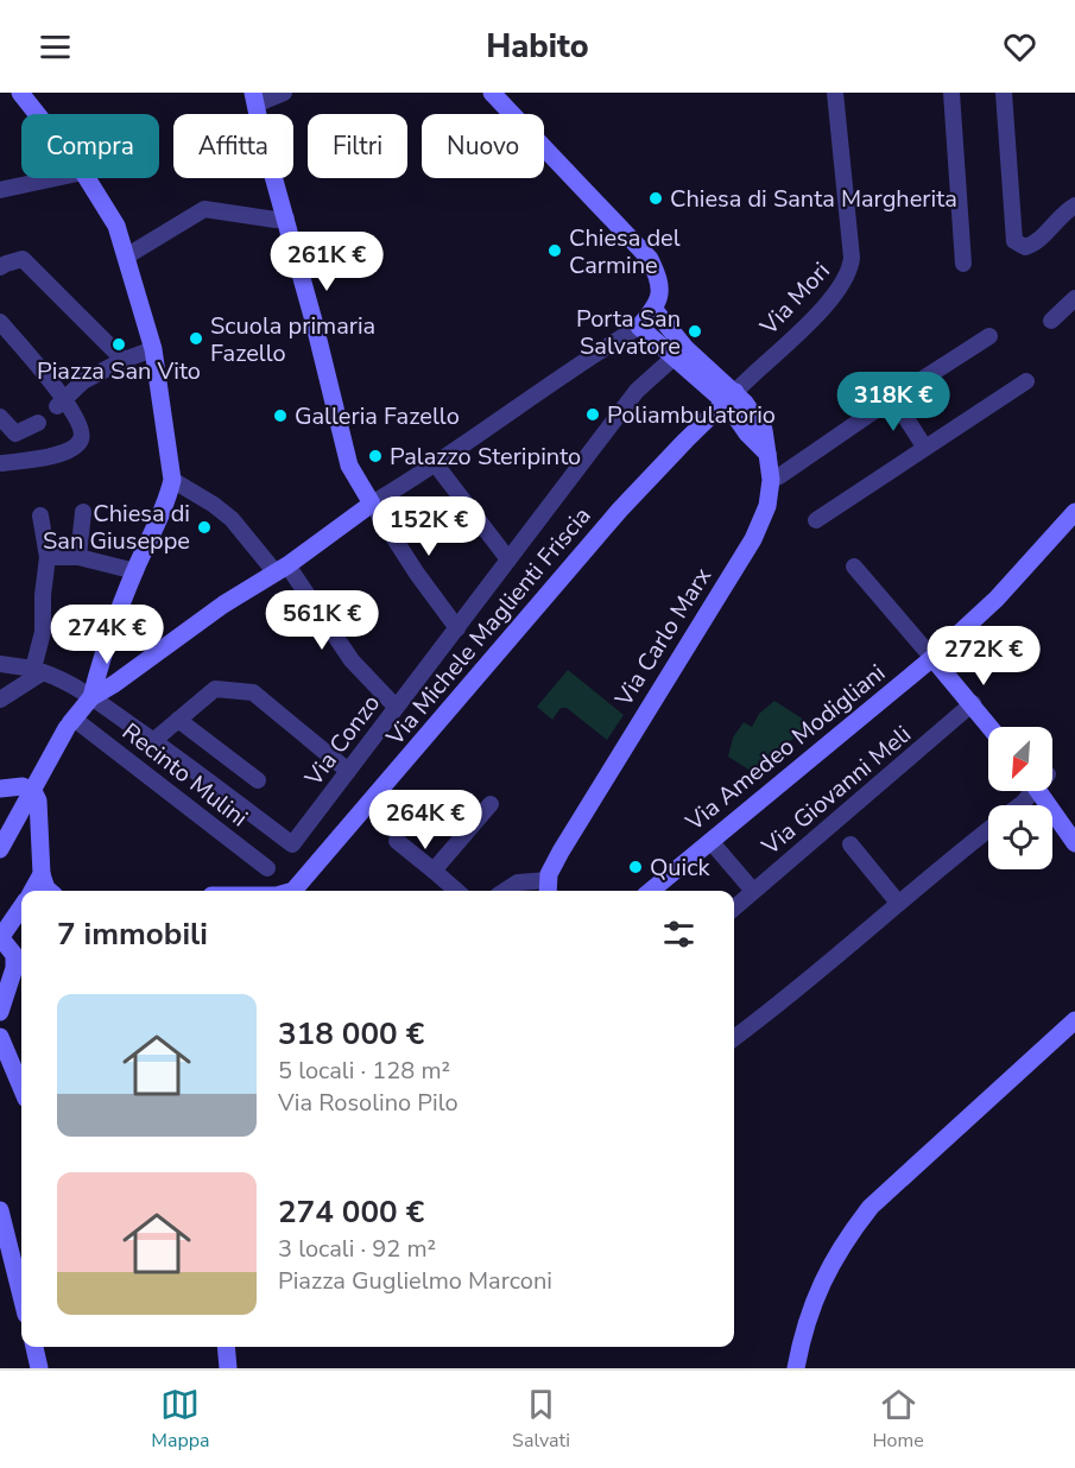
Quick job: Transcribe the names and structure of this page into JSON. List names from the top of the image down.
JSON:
{
  "streets": {
    "street": [
      "Via Mori",
      "Via Michele Maglienti Friscia",
      "Via Carlo Marx",
      "Via Conzo",
      "Via Amedeo Modigliani",
      "Recinto Mulini",
      "Via Giovanni Meli"
    ]
  },
  "crossings": [
    ["Via Mori", "Via Michele Maglienti Friscia"],
    ["Via Mori", "Via Carlo Marx"],
    ["Via Michele Maglienti Friscia", "Via Carlo Marx"],
    ["Via Carlo Marx", "Via Conzo"]
  ],
  "places": [
    "Chiesa di Santa Margherita",
    "Chiesa del Carmine",
    "Porta San Salvatore",
    "Scuola primaria Fazello",
    "Piazza San Vito",
    "Poliambulatorio",
    "Galleria Fazello",
    "Palazzo Steripinto",
    "Chiesa di San Giuseppe",
    "Quick"
  ],
  "north": "bottom left",
  "page": {
    "header": "Habito",
    "chip": [
      "Compra",
      "Affitta",
      "Filtri",
      "Nuovo"
    ],
    "price": [
      "261K €",
      "318K €",
      "152K €",
      "561K €",
      "274K €",
      "272K €",
      "264K €"
    ],
    "heading": "7 immobili",
    "list": [
      {
        "name": "318 000 €",
        "note": "5 locali · 128 m² · Via Rosolino Pilo"
      },
      {
        "name": "274 000 €",
        "note": "3 locali · 92 m² · Piazza Guglielmo Marconi"
      }
    ],
    "tabs": ["Mappa", "Salvati", "Home"]
  }
}
